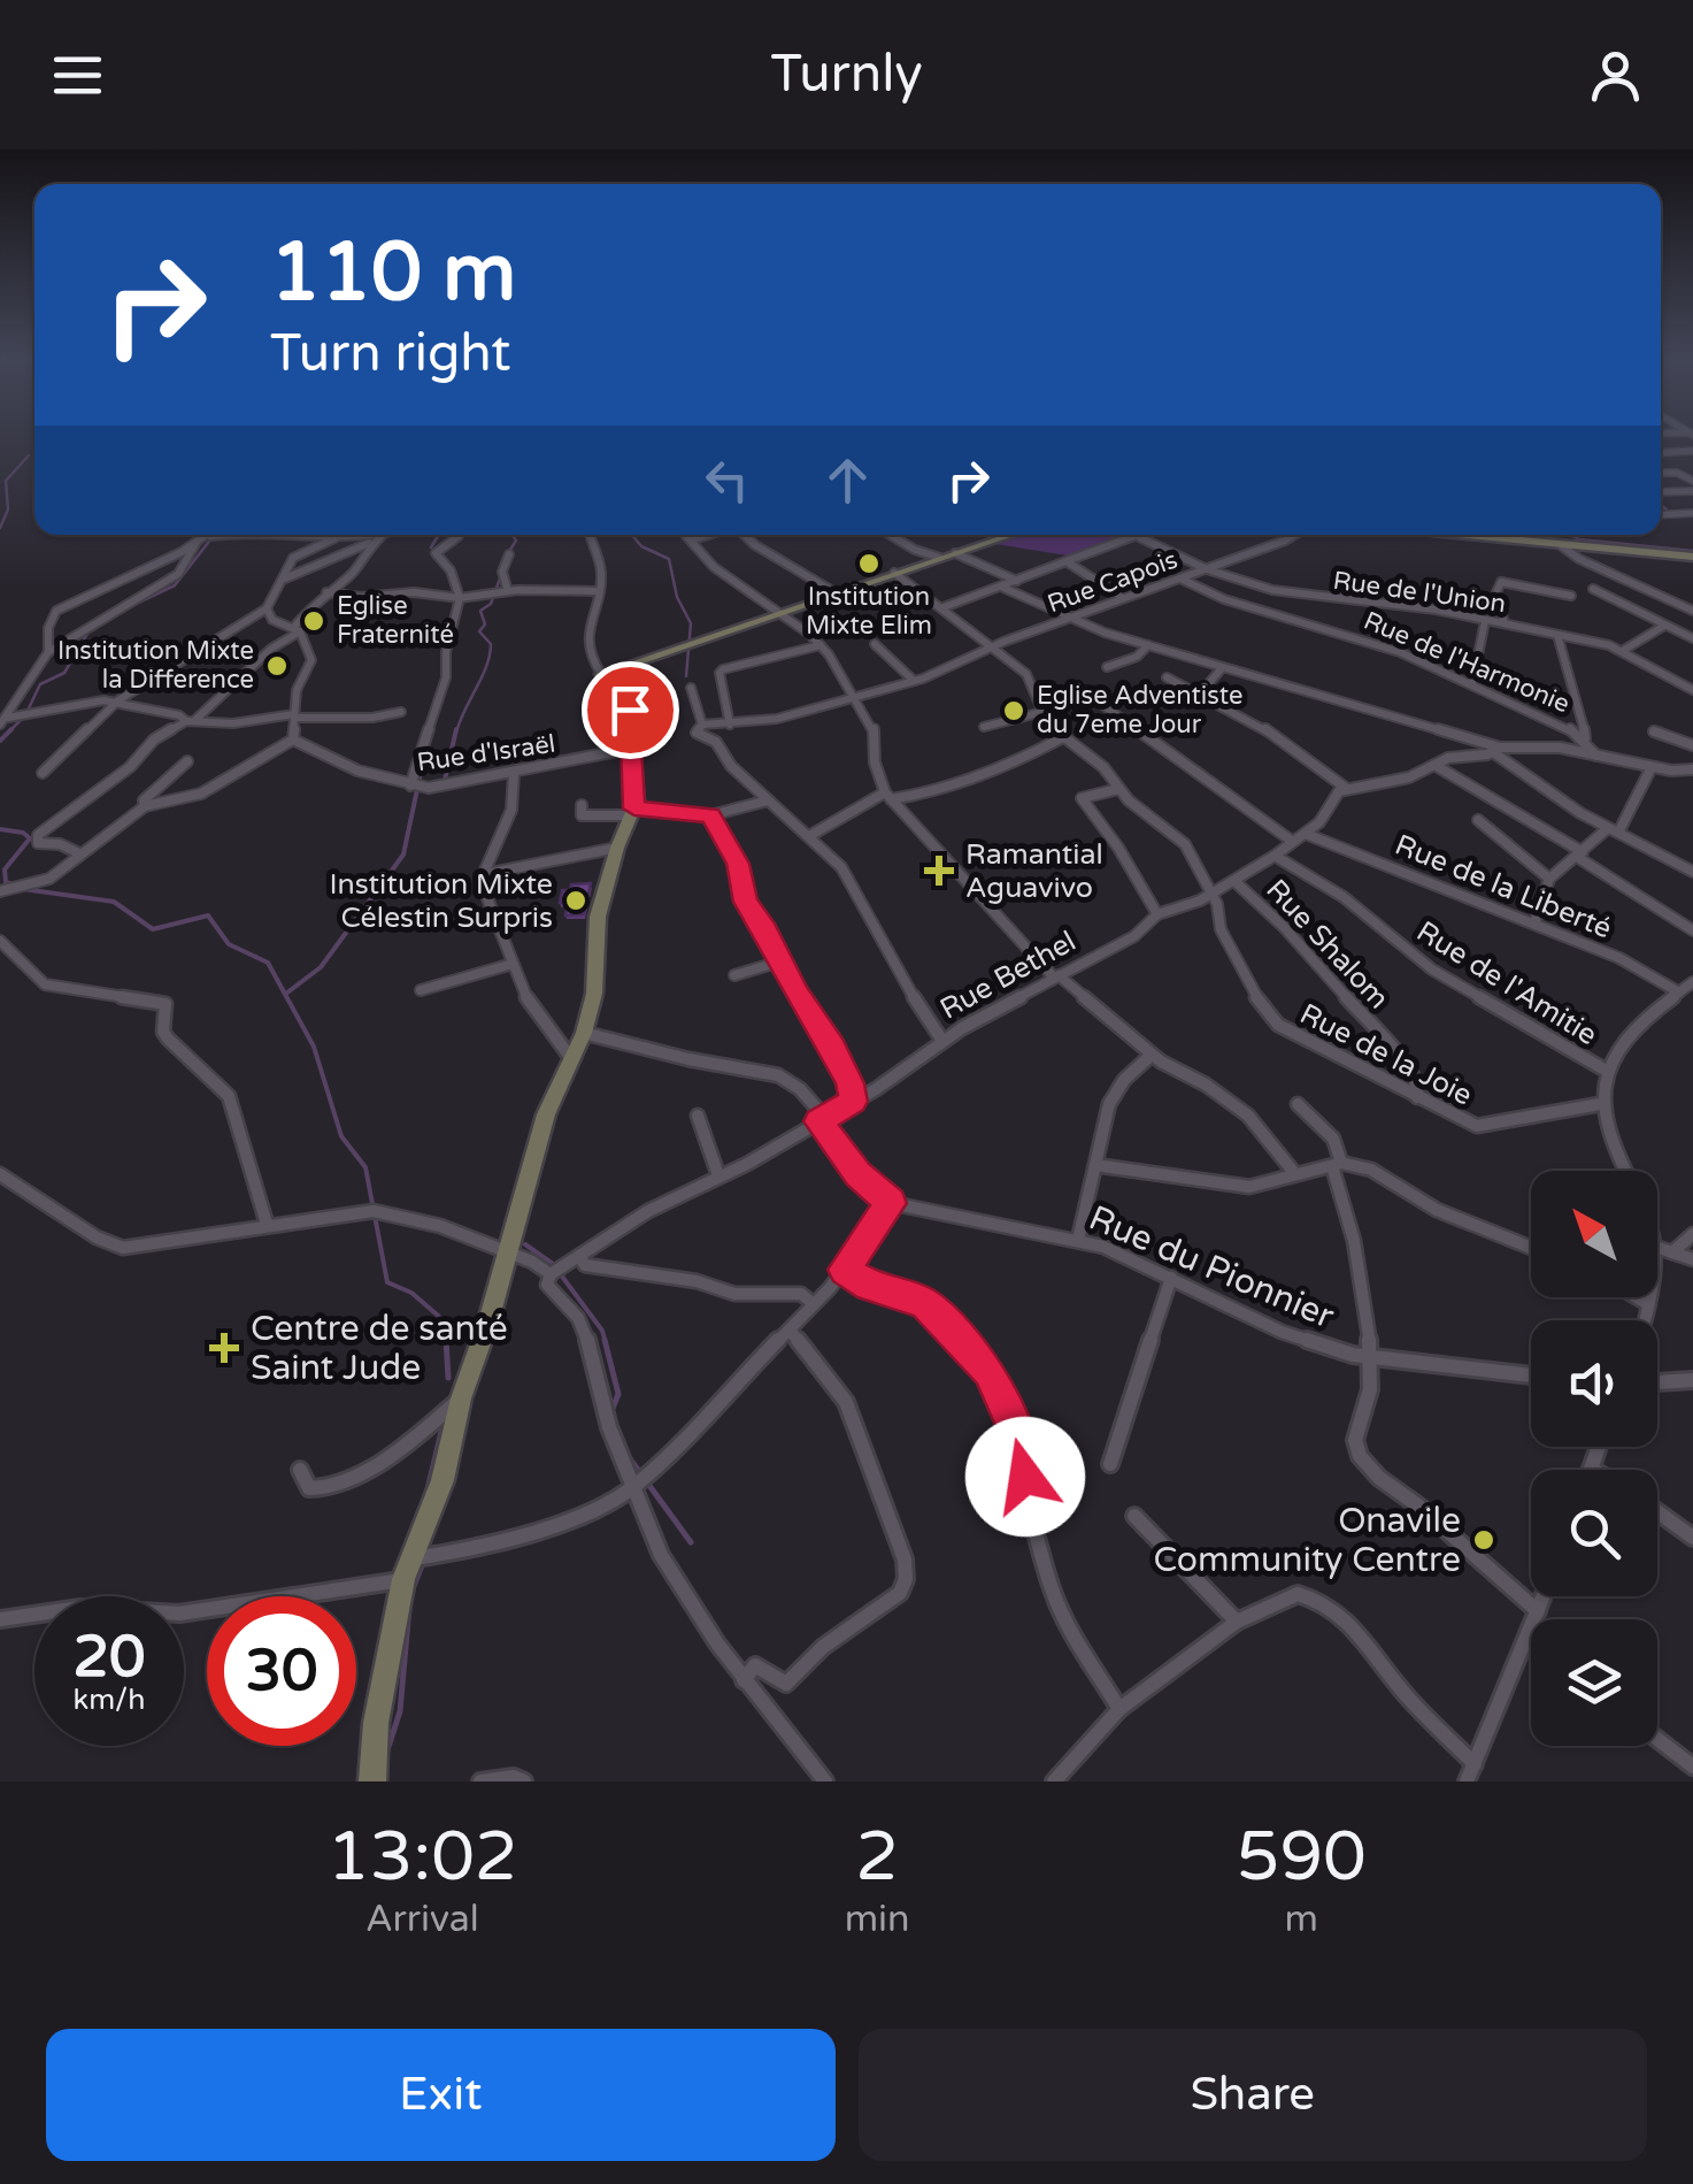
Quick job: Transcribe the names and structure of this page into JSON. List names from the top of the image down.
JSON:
{
  "streets": {
    "street": [
      "Rue Capois",
      "Rue de l'Union",
      "Rue de l'Harmonie",
      "Rue d'Israël",
      "Rue de la Liberté",
      "Rue Shalom",
      "Rue Bethel",
      "Rue de l'Amitie",
      "Rue de la Joie",
      "Rue du Pionnier"
    ]
  },
  "crossings": [
    ["Rue Capois", "Rue de l'Union"],
    ["Rue Capois", "Rue de l'Harmonie"],
    ["Rue Capois", "Rue de la Joie"],
    ["Rue de la Liberté", "Rue Bethel"],
    ["Rue Shalom", "Rue Bethel"],
    ["Rue Shalom", "Rue de la Joie"],
    ["Rue Bethel", "Rue de l'Amitie"],
    ["Rue Bethel", "Rue de la Joie"]
  ],
  "places": {
    "other": [
      "Institution Mixte Elim",
      "Eglise Fraternité",
      "Institution Mixte la Difference",
      "Eglise Adventiste du 7eme Jour",
      "Institution Mixte Célestin Surpris",
      "Onavile Community Centre"
    ],
    "health": ["Ramantial Aguavivo", "Centre de santé Saint Jude"]
  },
  "north": "top left",
  "page": {
    "header": "Turnly",
    "turn": ["110 m", "Turn right"],
    "speed": "20 km/h",
    "limit": "30",
    "eta": [
      "13:02",
      "Arrival",
      "2",
      "min",
      "590",
      "m"
    ],
    "buttons": ["Exit", "Share"]
  }
}
